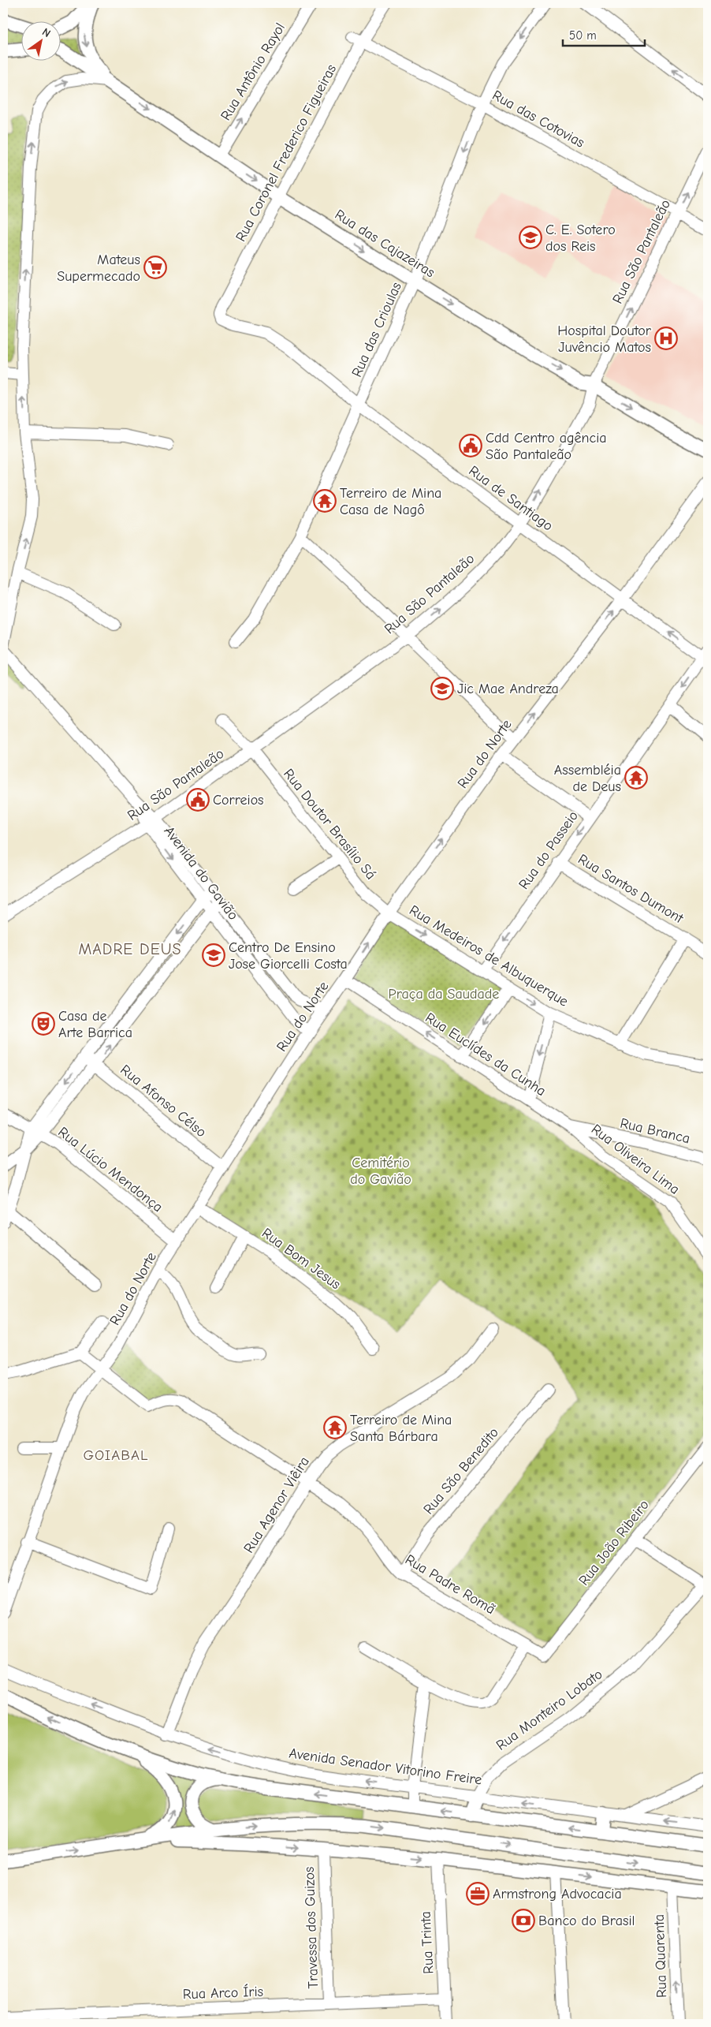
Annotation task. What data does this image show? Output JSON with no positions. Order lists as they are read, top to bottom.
{
  "streets": {
    "main road": ["Rua das Cajazeiras"],
    "street": [
      "Rua Antônio Rayol",
      "Rua das Cotovias",
      "Rua Coronel Frederico Figueiras",
      "Rua São Pantaleão",
      "Rua das Crioulas",
      "Rua de Santiago",
      "Rua do Norte",
      "Rua Doutor Brasílio Sá",
      "Rua do Passeio",
      "Avenida do Gavião",
      "Rua Santos Dumont",
      "Rua Medeiros de Albuquerque",
      "Rua Euclídes da Cunha",
      "Rua Afonso Célso",
      "Rua Branca",
      "Rua Oliveira Lima",
      "Rua Lúcio Mendonça",
      "Rua Bom Jesus",
      "Rua São Benedito",
      "Rua Agenor Viêira",
      "Rua João Ribeiro",
      "Rua Padre Romã",
      "Rua Monteiro Lobato",
      "Avenida Senador Vitorino Freire",
      "Travessa dos Guizos",
      "Rua Trinta",
      "Rua Quarenta",
      "Rua Arco Íris"
    ]
  },
  "crossings": [
    ["Rua Antônio Rayol", "Rua das Cajazeiras"],
    ["Rua das Cotovias", "Rua Coronel Frederico Figueiras"],
    ["Rua das Cotovias", "Rua São Pantaleão"],
    ["Rua das Cotovias", "Rua das Crioulas"],
    ["Rua Coronel Frederico Figueiras", "Rua das Cajazeiras"],
    ["Rua Coronel Frederico Figueiras", "Rua de Santiago"],
    ["Rua das Cajazeiras", "Rua São Pantaleão"],
    ["Rua das Cajazeiras", "Rua das Crioulas"],
    ["Rua São Pantaleão", "Rua de Santiago"],
    ["Rua São Pantaleão", "Rua Doutor Brasílio Sá"],
    ["Rua São Pantaleão", "Avenida do Gavião"],
    ["Rua das Crioulas", "Rua de Santiago"],
    ["Rua de Santiago", "Rua do Norte"],
    ["Rua de Santiago", "Rua do Passeio"],
    ["Rua do Norte", "Rua Doutor Brasílio Sá"],
    ["Rua do Norte", "Avenida do Gavião"],
    ["Rua do Norte", "Rua Medeiros de Albuquerque"],
    ["Rua do Norte", "Rua Euclídes da Cunha"],
    ["Rua do Norte", "Rua Afonso Célso"],
    ["Rua do Norte", "Rua Lúcio Mendonça"],
    ["Rua do Norte", "Rua Bom Jesus"],
    ["Rua do Norte", "Rua Padre Romã"],
    ["Rua Doutor Brasílio Sá", "Rua Medeiros de Albuquerque"],
    ["Rua do Passeio", "Rua Santos Dumont"],
    ["Rua do Passeio", "Rua Medeiros de Albuquerque"],
    ["Rua Euclídes da Cunha", "Rua Branca"],
    ["Rua Euclídes da Cunha", "Rua Oliveira Lima"],
    ["Rua Branca", "Rua Oliveira Lima"],
    ["Rua São Benedito", "Rua Padre Romã"],
    ["Rua Agenor Viêira", "Rua Padre Romã"],
    ["Rua Agenor Viêira", "Avenida Senador Vitorino Freire"],
    ["Rua João Ribeiro", "Rua Padre Romã"],
    ["Rua Monteiro Lobato", "Avenida Senador Vitorino Freire"],
    ["Travessa dos Guizos", "Rua Arco Íris"],
    ["Rua Trinta", "Rua Arco Íris"]
  ],
  "one_way": [
    "Rua Antônio Rayol",
    "Rua das Cajazeiras",
    "Rua São Pantaleão",
    "Rua das Crioulas",
    "Rua do Passeio",
    "Rua Medeiros de Albuquerque",
    "Rua Euclídes da Cunha",
    "Avenida Senador Vitorino Freire",
    "Rua Quarenta"
  ],
  "districts": ["MADRE DEUS", "GOIABAL"],
  "parks": ["Praça da Saudade", "Cemitério do Gavião"],
  "places": {
    "school or university": ["C. E. Sotero dos Reis", "Jic Mae Andreza", "Centro De Ensino Jose Giorcelli Costa"],
    "supermarket": ["Mateus Supermecado"],
    "hospital": ["Hospital Doutor Juvêncio Matos"],
    "public building": ["Cdd Centro agência São Pantaleão", "Correios"],
    "temple": ["Terreiro de Mina Casa de Nagô", "Assembléia de Deus", "Terreiro de Mina Santa Bárbara"],
    "theatre": ["Casa de Arte Barrica"],
    "office": ["Armstrong Advocacia"],
    "bank": ["Banco do Brasil"]
  },
  "scale_bar": "50 m",
  "north": "top right"
}
